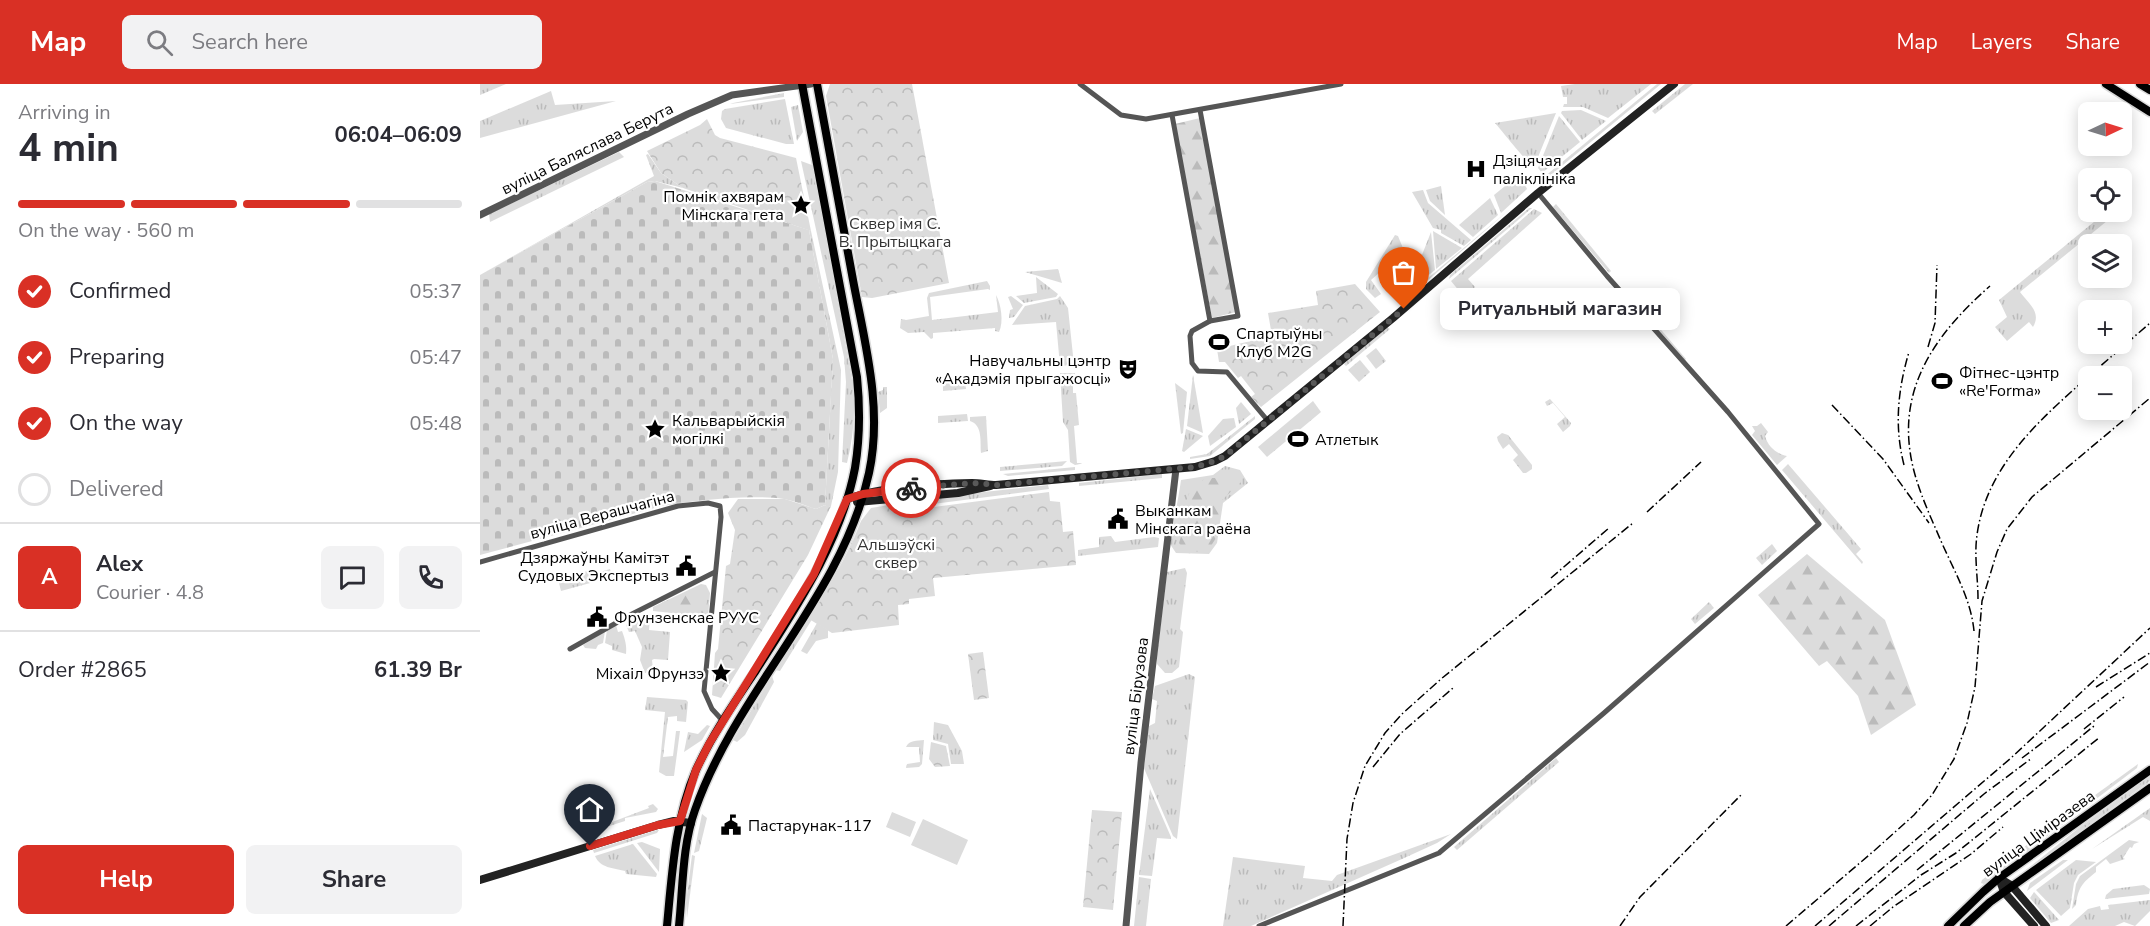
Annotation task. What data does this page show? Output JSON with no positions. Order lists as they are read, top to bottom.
{
  "streets": {
    "main road": ["вуліца Ціміразева"],
    "street": ["вуліца Баляслава Берута", "вуліца Верашчагіна", "вуліца Бірузова"]
  },
  "parks": ["Сквер імя С. В. Прытыцкага", "Альшэўскі сквер"],
  "places": {
    "hospital": ["Дзіцячая паліклініка"],
    "place": ["Помнік ахвярам Мінскага гета", "Кальварыйскія могілкі", "Міхаіл Фрунзэ"],
    "other": ["Ритуальный магазин"],
    "sports": ["Спартыўны Клуб M2G", "Фітнес-цэнтр «Re'Forma»", "Атлетык"],
    "theatre": ["Навучальны цэнтр «Акадэмія прыгажосці»"],
    "public building": [
      "Выканкам Мінскага раёна",
      "Дзяржаўны Камітэт Судовых Экспертыз",
      "Фрунзенскае РУУС",
      "Пастарунак-117"
    ]
  },
  "north": "right",
  "page": {
    "header": "Map",
    "search": "Search here",
    "nav": ["Map", "Layers", "Share"],
    "heading": ["4 min", "Arriving in", "06:04–06:09"],
    "panel": [
      "Alex",
      "Courier · 4.8",
      "Order #2865",
      "61.39 Br"
    ],
    "map_buttons": ["+", "−"],
    "bar": "On the way · 560 m",
    "list": [
      ["Confirmed", "05:37"],
      ["Preparing", "05:47"],
      ["On the way", "05:48"],
      "Delivered"
    ],
    "bubble": "Ритуальный магазин",
    "round": "A",
    "buttons": ["Help", "Share"]
  }
}
